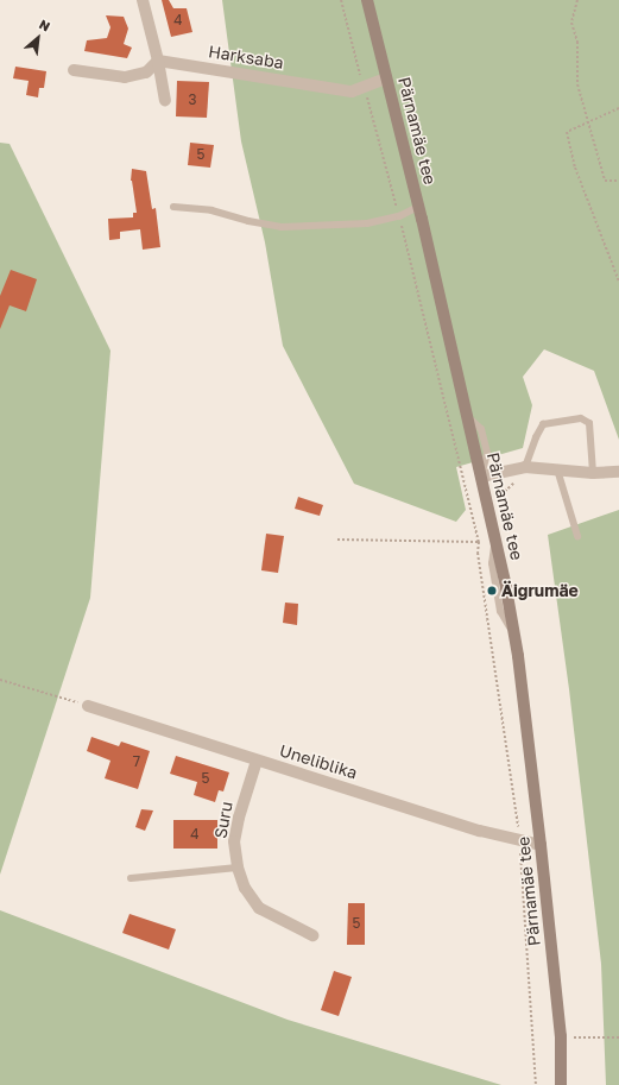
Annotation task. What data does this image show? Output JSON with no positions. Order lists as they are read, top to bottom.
{
  "streets": {
    "main road": ["Pärnamäe tee"],
    "street": ["Harksaba", "Uneliblika", "Suru"]
  },
  "crossings": [
    ["Harksaba", "Pärnamäe tee"],
    ["Pärnamäe tee", "Uneliblika"],
    ["Uneliblika", "Suru"]
  ],
  "places": ["Äigrumäe"],
  "house_numbers": [
    "4",
    "3",
    "5",
    "7",
    "5",
    "4",
    "5"
  ],
  "north": "top right"
}
